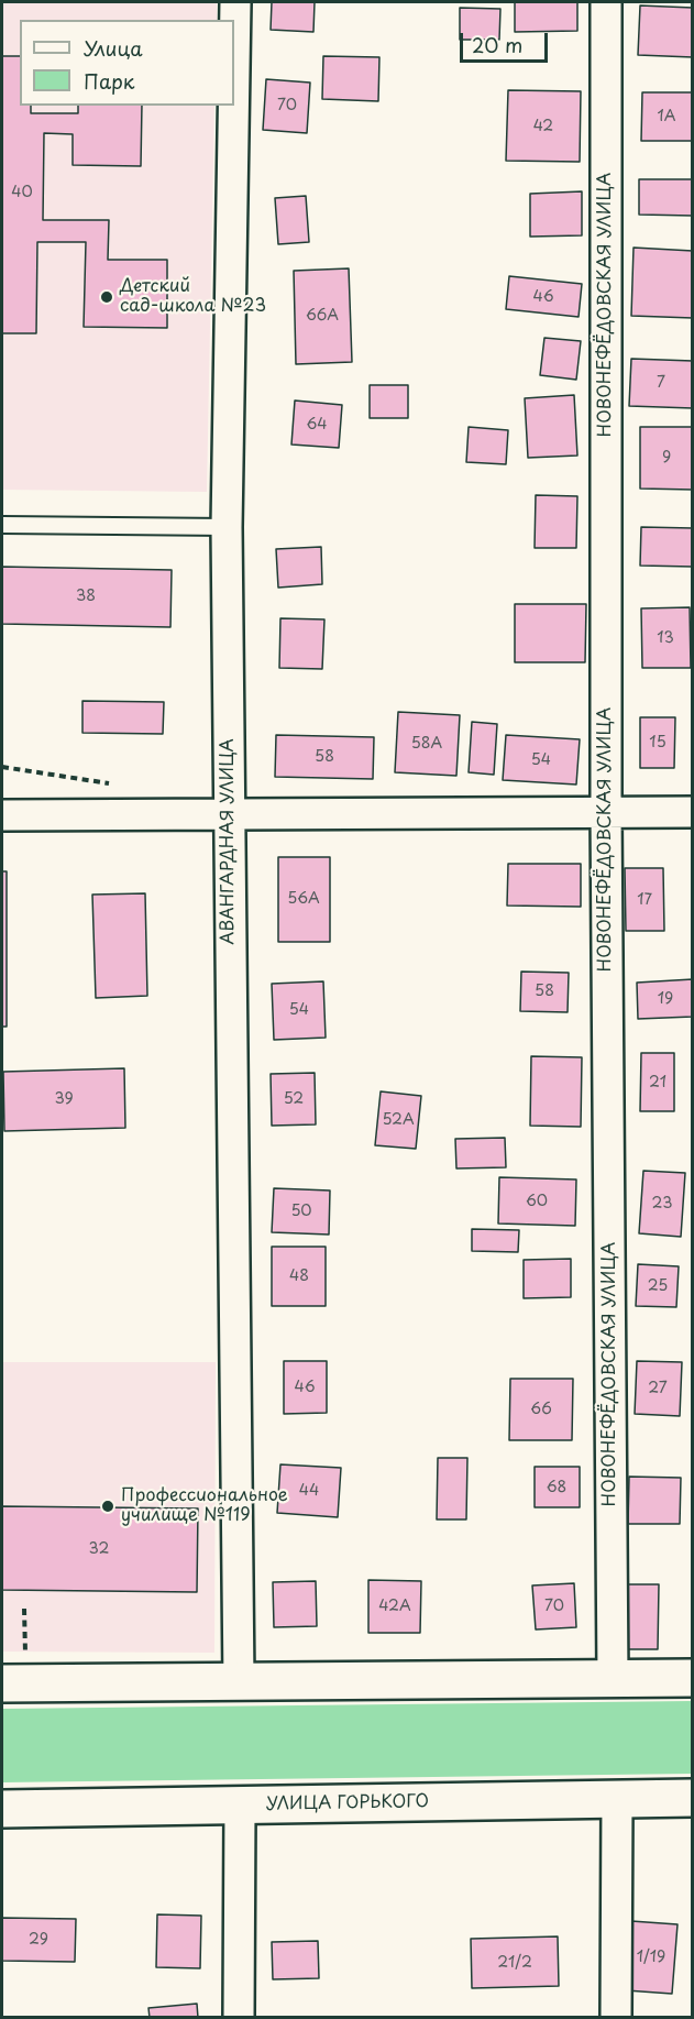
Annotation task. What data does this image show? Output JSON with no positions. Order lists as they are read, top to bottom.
{
  "streets": {
    "street": ["НОВОНЕФЁДОВСКАЯ УЛИЦА", "АВАНГАРДНАЯ УЛИЦА", "УЛИЦА ГОРЬКОГО"]
  },
  "places": ["Детский сад-школа №23", "Профессиональное училище №119"],
  "house_numbers": [
    "70",
    "1А",
    "42",
    "40",
    "46",
    "66А",
    "7",
    "64",
    "9",
    "38",
    "13",
    "15",
    "58А",
    "58",
    "54",
    "56А",
    "17",
    "58",
    "19",
    "54",
    "21",
    "39",
    "52",
    "52А",
    "60",
    "23",
    "50",
    "48",
    "25",
    "46",
    "27",
    "66",
    "68",
    "44",
    "32",
    "42А",
    "70",
    "29",
    "1/19",
    "21/2"
  ],
  "legend": ["Улица", "Парк"],
  "scale_bar": "20 m"
}
